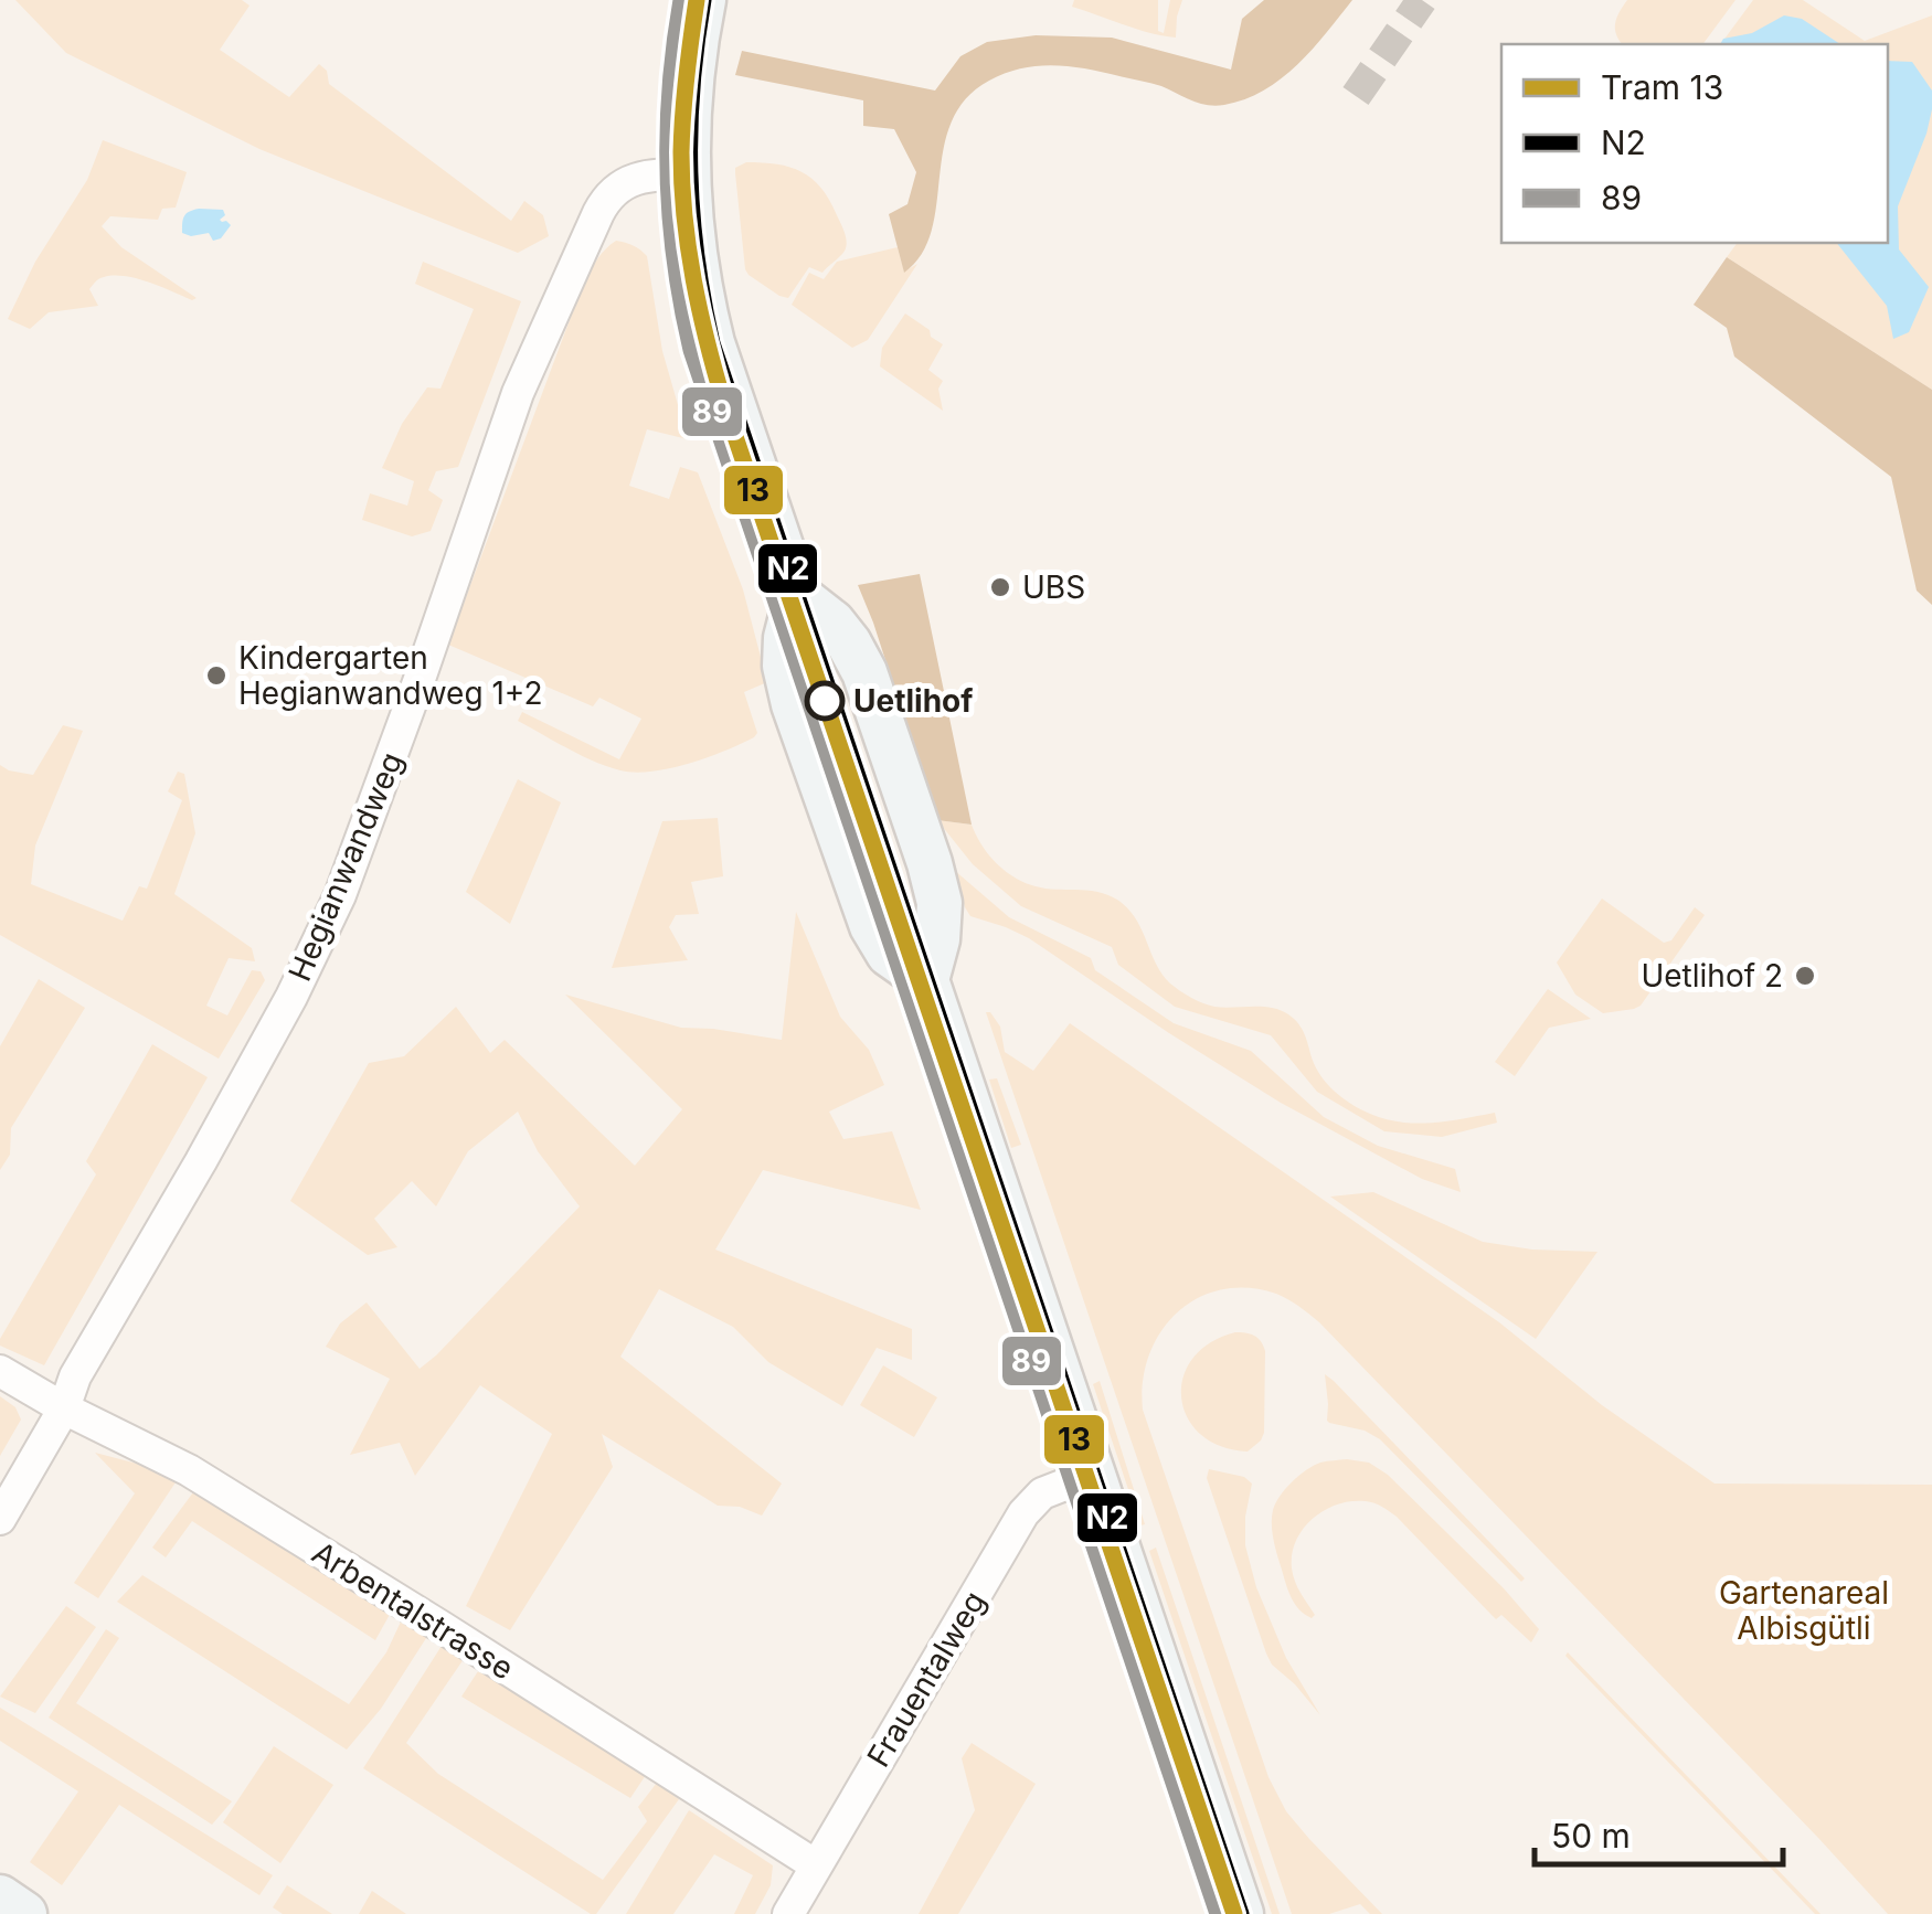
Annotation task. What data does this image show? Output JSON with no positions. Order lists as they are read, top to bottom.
{
  "streets": {
    "street": ["Hegianwandweg", "Arbentalstrasse", "Frauentalweg"]
  },
  "crossings": [
    ["Hegianwandweg", "Arbentalstrasse"],
    ["Arbentalstrasse", "Frauentalweg"]
  ],
  "parks": ["Gartenareal Albisgütli"],
  "places": [
    "UBS",
    "Kindergarten Hegianwandweg 1+2",
    "Uetlihof",
    "Uetlihof 2"
  ],
  "lines": ["tram line 13", "transit line N2", "transit line 89"],
  "legend": ["Tram 13", "N2", "89"],
  "scale_bar": "50 m"
}
